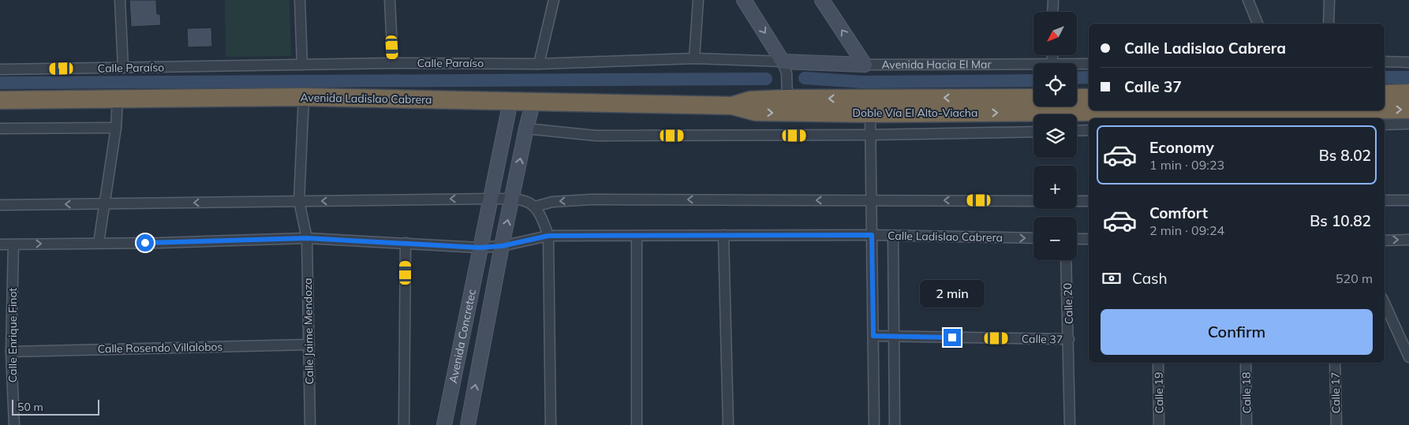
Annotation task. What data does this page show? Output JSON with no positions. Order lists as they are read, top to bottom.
{
  "streets": {
    "highway": ["Avenida Ladislao Cabrera", "Doble Vía El Alto-Viacha"],
    "street": [
      "Calle Paraíso",
      "Avenida Hacia El Mar",
      "Calle Ladislao Cabrera",
      "Calle 20",
      "Calle Jaime Mendoza",
      "Calle Enrique Finot",
      "Avenida Concretec",
      "Calle 37",
      "Calle Rosendo Villalobos",
      "Calle 19",
      "Calle 18",
      "Calle 17"
    ]
  },
  "crossings": [
    ["Calle Paraíso", "Avenida Hacia El Mar"],
    ["Avenida Ladislao Cabrera", "Doble Vía El Alto-Viacha"],
    ["Avenida Ladislao Cabrera", "Calle Jaime Mendoza"],
    ["Avenida Ladislao Cabrera", "Avenida Concretec"],
    ["Calle Ladislao Cabrera", "Calle Jaime Mendoza"],
    ["Calle Ladislao Cabrera", "Calle Enrique Finot"],
    ["Calle Ladislao Cabrera", "Avenida Concretec"],
    ["Calle 20", "Calle 37"],
    ["Calle Jaime Mendoza", "Calle Rosendo Villalobos"],
    ["Calle Enrique Finot", "Calle Rosendo Villalobos"]
  ],
  "scale_bar": "50 m",
  "north": "bottom left",
  "page": {
    "map_buttons": ["+", "−"],
    "banner": ["Calle Ladislao Cabrera", "Calle 37"],
    "list": [
      {
        "name": "Economy",
        "note": "1 min · 09:23",
        "value": "Bs 8.02"
      },
      {
        "name": "Comfort",
        "note": "2 min · 09:24",
        "value": "Bs 10.82"
      }
    ],
    "pay": ["Cash", "520 m"],
    "bubble": "2 min",
    "buttons": "Confirm",
    "scale": "50 m"
  }
}
